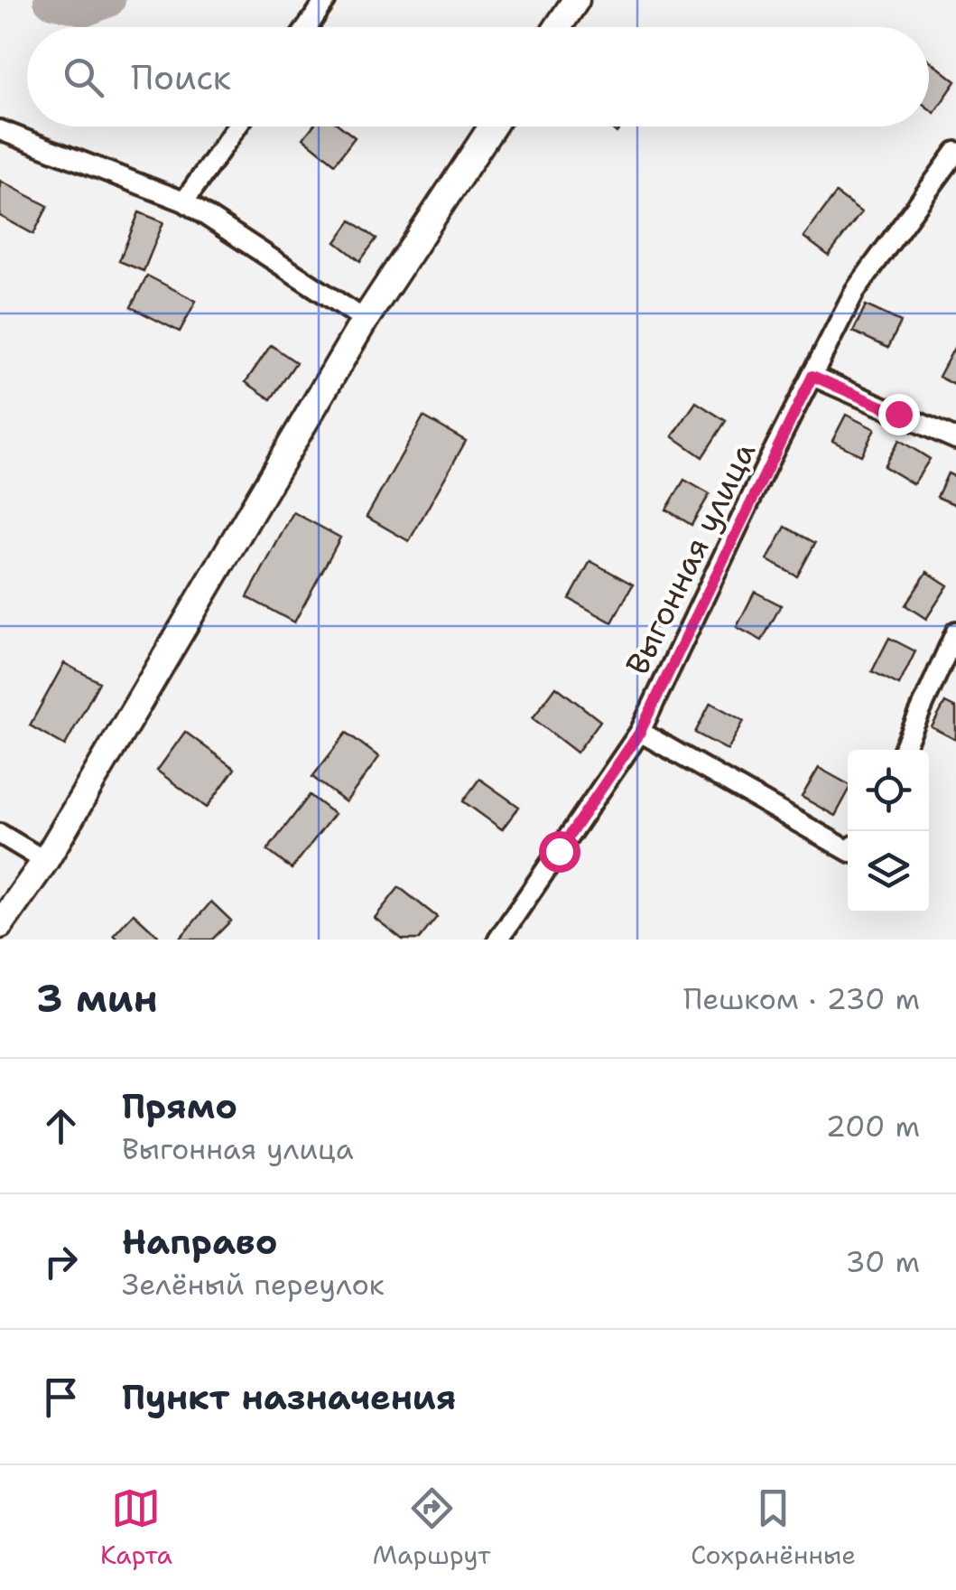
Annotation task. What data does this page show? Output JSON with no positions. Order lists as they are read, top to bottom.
{
  "streets": {
    "street": ["Выгонная улица"]
  },
  "page": {
    "search": "Поиск",
    "heading": ["3 мин", "Пешком · 230 m"],
    "list": [
      ["Прямо", "Выгонная улица", "200 m"],
      ["Направо", "Зелёный переулок", "30 m"],
      "Пункт назначения"
    ],
    "nav": ["Карта", "Маршрут", "Сохранённые"]
  }
}
